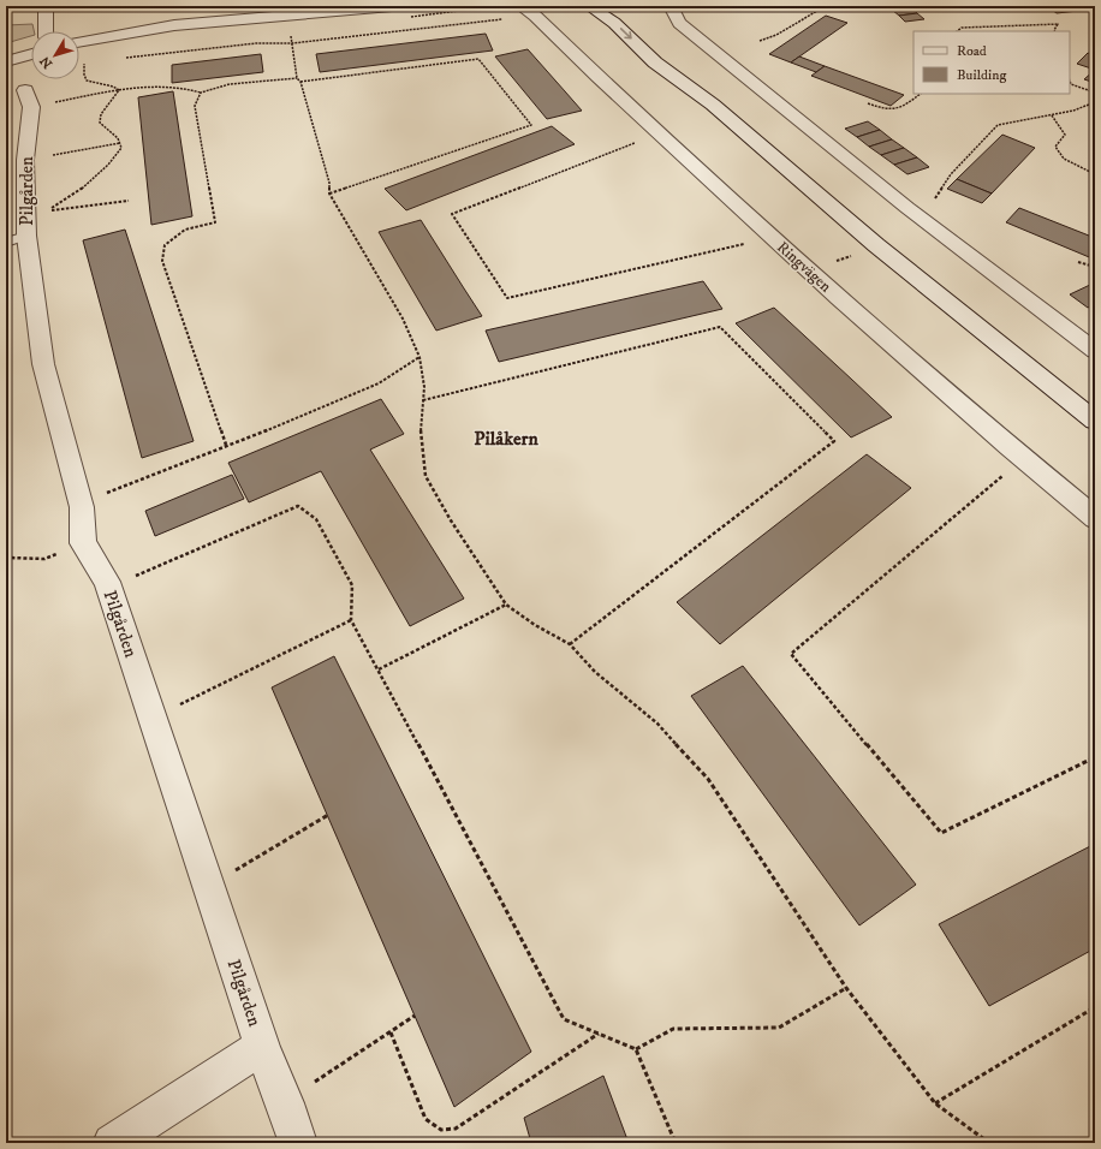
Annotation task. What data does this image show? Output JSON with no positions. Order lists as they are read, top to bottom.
{
  "streets": {
    "street": ["Pilgården", "Ringvägen"]
  },
  "districts": ["Pilåkern"],
  "legend": ["Road", "Building"],
  "north": "bottom left"
}
